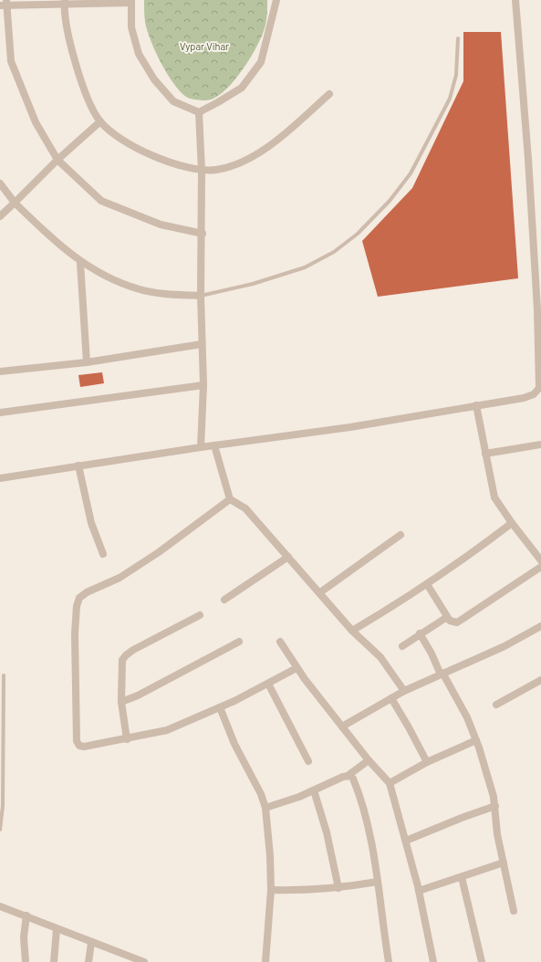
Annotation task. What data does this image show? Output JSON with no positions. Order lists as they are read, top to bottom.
{
  "parks": ["Vypar Vihar"]
}
